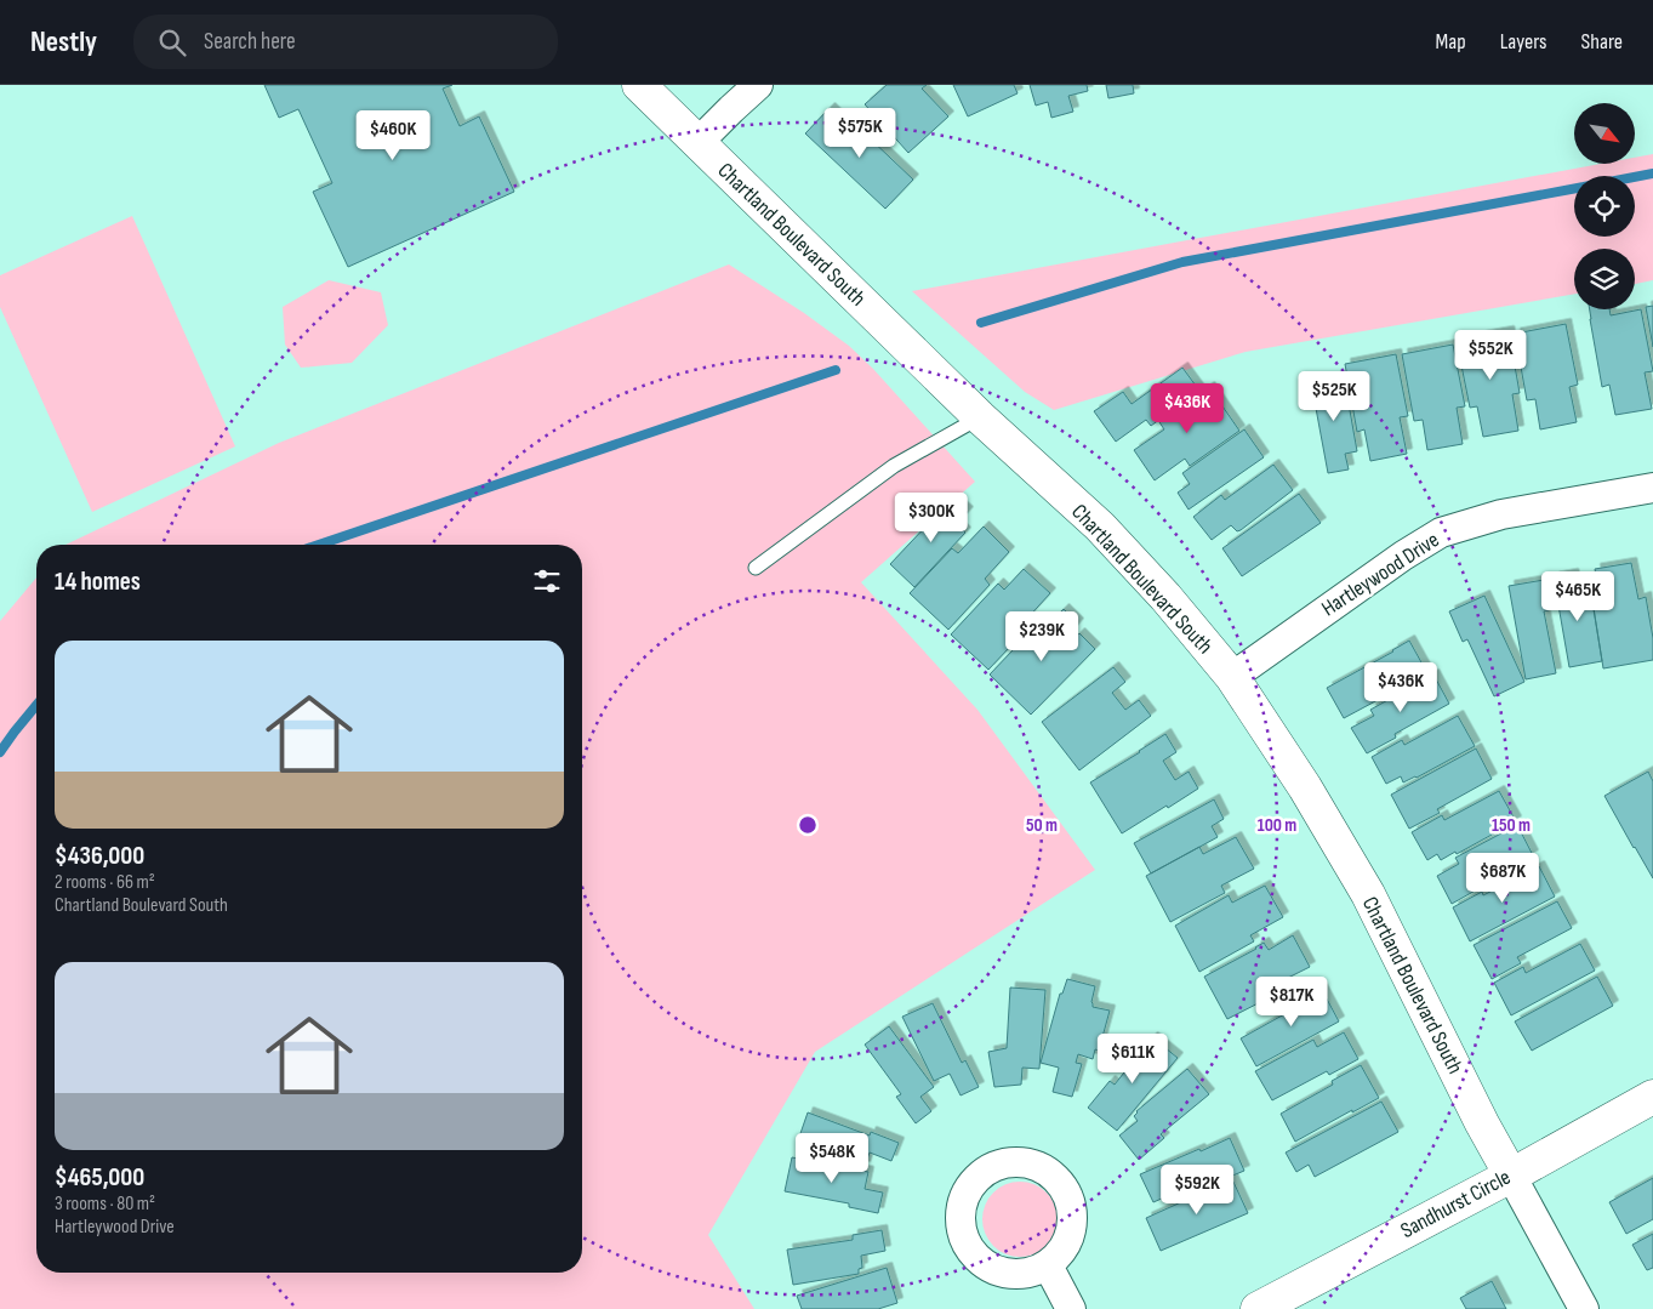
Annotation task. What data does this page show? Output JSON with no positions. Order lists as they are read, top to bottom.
{
  "streets": {
    "street": ["Chartland Boulevard South", "Hartleywood Drive", "Sandhurst Circle"]
  },
  "crossings": [
    ["Chartland Boulevard South", "Hartleywood Drive"],
    ["Chartland Boulevard South", "Sandhurst Circle"]
  ],
  "north": "bottom right",
  "page": {
    "header": "Nestly",
    "search": "Search here",
    "nav": ["Map", "Layers", "Share"],
    "price": [
      "$575K",
      "$460K",
      "$552K",
      "$525K",
      "$436K",
      "$300K",
      "$465K",
      "$239K",
      "$436K",
      "$687K",
      "$817K",
      "$611K",
      "$548K",
      "$592K"
    ],
    "heading": "14 homes",
    "list": [
      {
        "name": "$436,000",
        "note": "2 rooms · 66 m² · Chartland Boulevard South"
      },
      {
        "name": "$465,000",
        "note": "3 rooms · 80 m² · Hartleywood Drive"
      }
    ]
  },
  "rings": ["50 m", "100 m", "150 m"]
}
